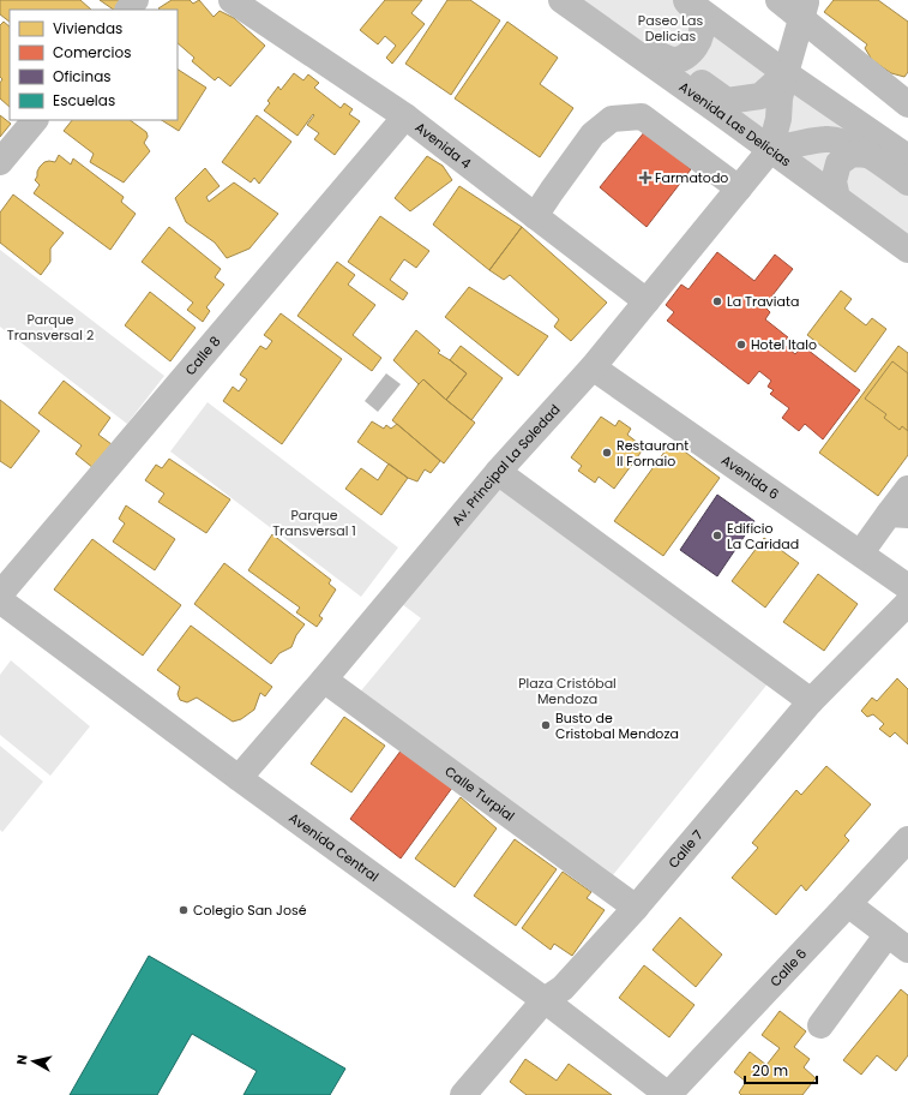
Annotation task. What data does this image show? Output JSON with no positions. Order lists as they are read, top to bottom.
{
  "streets": {
    "street": [
      "Avenida Las Delicias",
      "Avenida 4",
      "Calle 8",
      "Av. Principal La Soledad",
      "Avenida 6",
      "Calle Turpial",
      "Avenida Central",
      "Calle 7",
      "Calle 6"
    ]
  },
  "crossings": [
    ["Avenida Las Delicias", "Av. Principal La Soledad"],
    ["Avenida 4", "Calle 8"],
    ["Avenida 4", "Av. Principal La Soledad"],
    ["Av. Principal La Soledad", "Avenida 6"],
    ["Av. Principal La Soledad", "Calle Turpial"],
    ["Av. Principal La Soledad", "Avenida Central"],
    ["Calle Turpial", "Calle 7"],
    ["Avenida Central", "Calle 7"],
    ["Avenida Central", "Calle 6"]
  ],
  "parks": [
    "Paseo Las Delicias",
    "Parque Transversal 2",
    "Parque Transversal 1",
    "Plaza Cristóbal Mendoza"
  ],
  "places": {
    "health": ["Farmatodo"],
    "other": [
      "La Traviata",
      "Hotel Italo",
      "Restaurant Il Fornaio",
      "Edificio La Caridad",
      "Busto de Cristobal Mendoza",
      "Colegio San José"
    ]
  },
  "legend": [
    "Viviendas",
    "Comercios",
    "Oficinas",
    "Escuelas"
  ],
  "scale_bar": "20 m",
  "north": "left"
}
